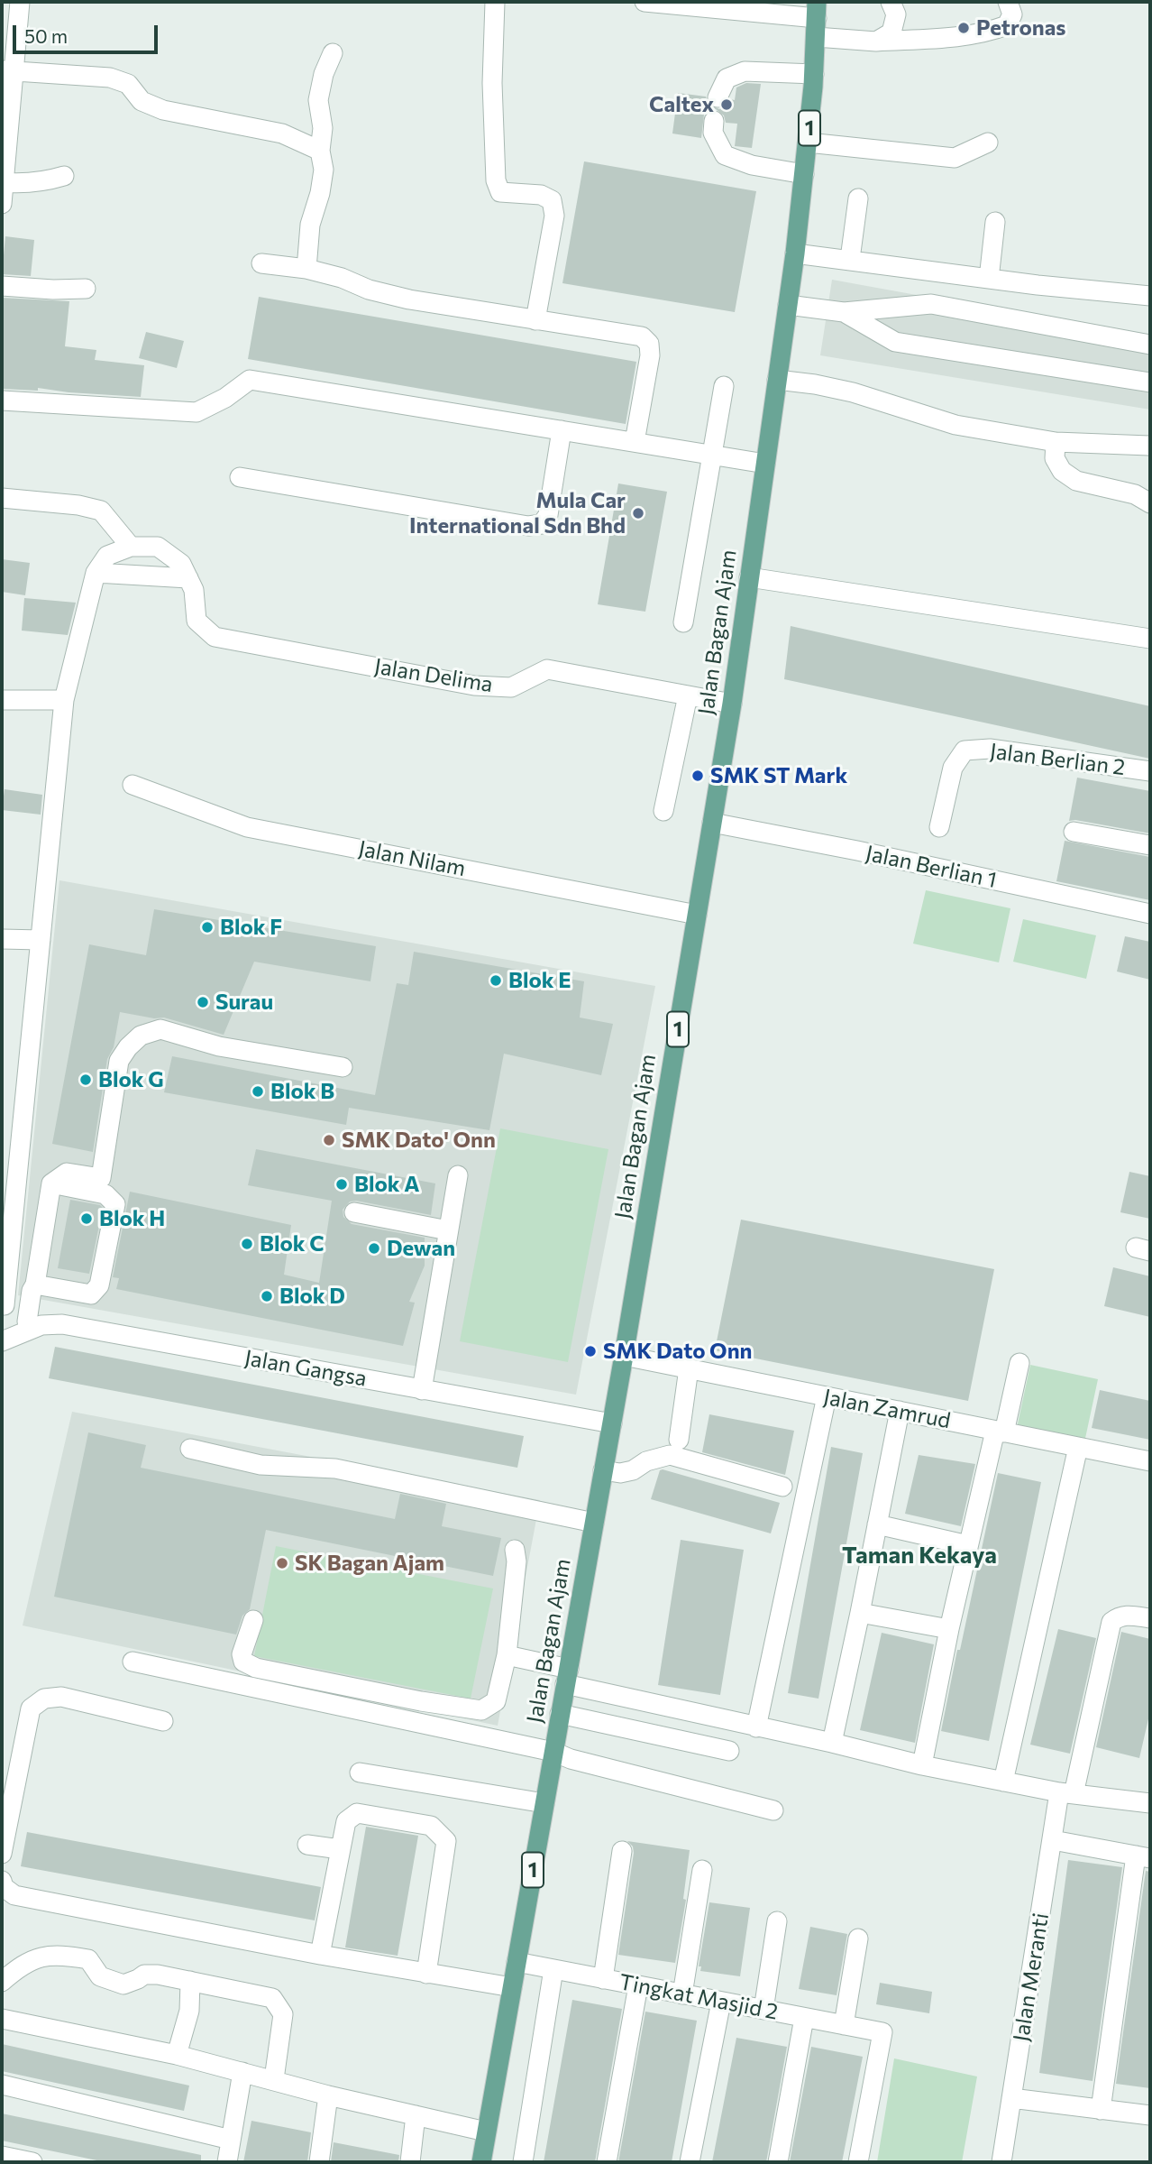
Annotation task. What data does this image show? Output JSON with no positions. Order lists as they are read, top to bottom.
{
  "streets": {
    "main road": ["1", "Jalan Bagan Ajam"],
    "street": [
      "Jalan Delima",
      "Jalan Berlian 2",
      "Jalan Nilam",
      "Jalan Berlian 1",
      "Jalan Gangsa",
      "Jalan Zamrud",
      "Jalan Meranti",
      "Tingkat Masjid 2"
    ]
  },
  "crossings": [
    ["Jalan Bagan Ajam", "Jalan Delima"],
    ["Jalan Bagan Ajam", "Jalan Nilam"],
    ["Jalan Bagan Ajam", "Jalan Berlian 1"],
    ["Jalan Bagan Ajam", "Jalan Gangsa"],
    ["Jalan Bagan Ajam", "Jalan Zamrud"],
    ["Jalan Bagan Ajam", "Tingkat Masjid 2"]
  ],
  "districts": ["Taman Kekaya"],
  "places": [
    "Petronas",
    "Caltex",
    "Mula Car International Sdn Bhd",
    "SMK ST Mark",
    "Blok F",
    "Blok E",
    "Surau",
    "Blok G",
    "Blok B",
    "SMK Dato' Onn",
    "Blok A",
    "Blok H",
    "Blok C",
    "Dewan",
    "Blok D",
    "SMK Dato Onn",
    "SK Bagan Ajam"
  ],
  "scale_bar": "50 m"
}
